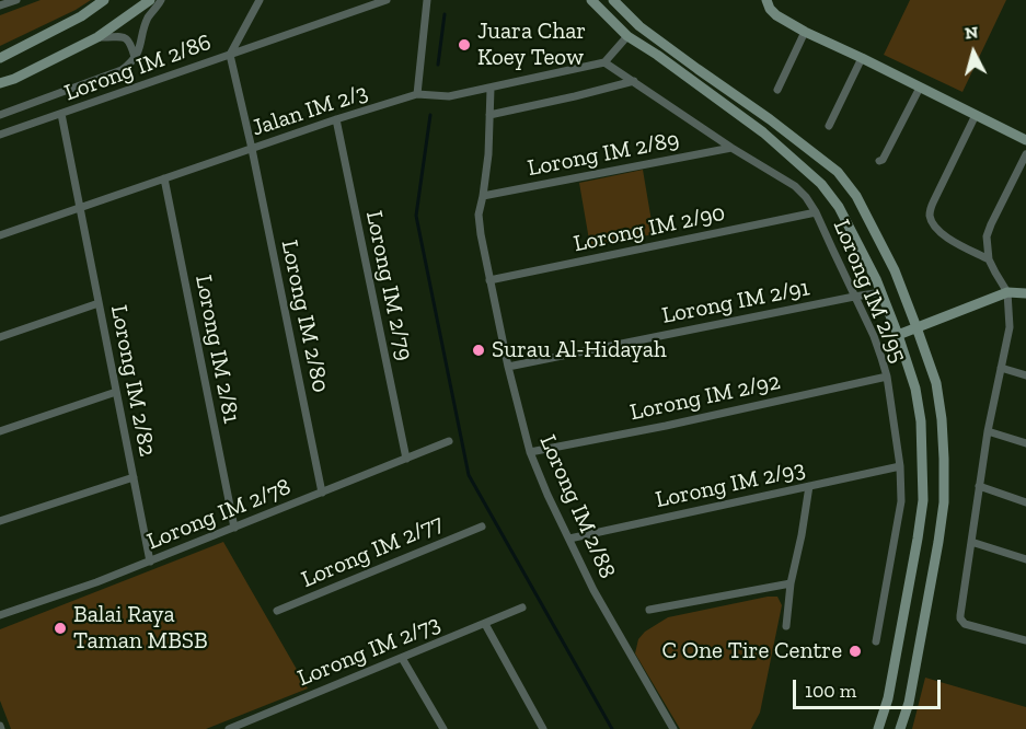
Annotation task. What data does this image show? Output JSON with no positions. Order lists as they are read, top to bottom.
{
  "streets": {
    "street": [
      "Lorong IM 2/86",
      "Jalan IM 2/3",
      "Lorong IM 2/89",
      "Lorong IM 2/90",
      "Lorong IM 2/79",
      "Lorong IM 2/95",
      "Lorong IM 2/91",
      "Lorong IM 2/80",
      "Lorong IM 2/81",
      "Lorong IM 2/82",
      "Lorong IM 2/92",
      "Lorong IM 2/93",
      "Lorong IM 2/88",
      "Lorong IM 2/78",
      "Lorong IM 2/77",
      "Lorong IM 2/73"
    ]
  },
  "crossings": [
    ["Lorong IM 2/86", "Lorong IM 2/80"],
    ["Lorong IM 2/86", "Lorong IM 2/82"],
    ["Jalan IM 2/3", "Lorong IM 2/79"],
    ["Jalan IM 2/3", "Lorong IM 2/95"],
    ["Jalan IM 2/3", "Lorong IM 2/80"],
    ["Jalan IM 2/3", "Lorong IM 2/81"],
    ["Jalan IM 2/3", "Lorong IM 2/82"],
    ["Jalan IM 2/3", "Lorong IM 2/88"],
    ["Lorong IM 2/89", "Lorong IM 2/95"],
    ["Lorong IM 2/89", "Lorong IM 2/88"],
    ["Lorong IM 2/90", "Lorong IM 2/95"],
    ["Lorong IM 2/90", "Lorong IM 2/88"],
    ["Lorong IM 2/79", "Lorong IM 2/78"],
    ["Lorong IM 2/95", "Lorong IM 2/91"],
    ["Lorong IM 2/95", "Lorong IM 2/92"],
    ["Lorong IM 2/95", "Lorong IM 2/93"],
    ["Lorong IM 2/91", "Lorong IM 2/88"],
    ["Lorong IM 2/80", "Lorong IM 2/78"],
    ["Lorong IM 2/81", "Lorong IM 2/78"],
    ["Lorong IM 2/82", "Lorong IM 2/78"],
    ["Lorong IM 2/92", "Lorong IM 2/88"],
    ["Lorong IM 2/93", "Lorong IM 2/88"]
  ],
  "places": [
    "Juara Char Koey Teow",
    "Surau Al-Hidayah",
    "Balai Raya Taman MBSB",
    "C One Tire Centre"
  ],
  "scale_bar": "100 m",
  "north": "top"
}
